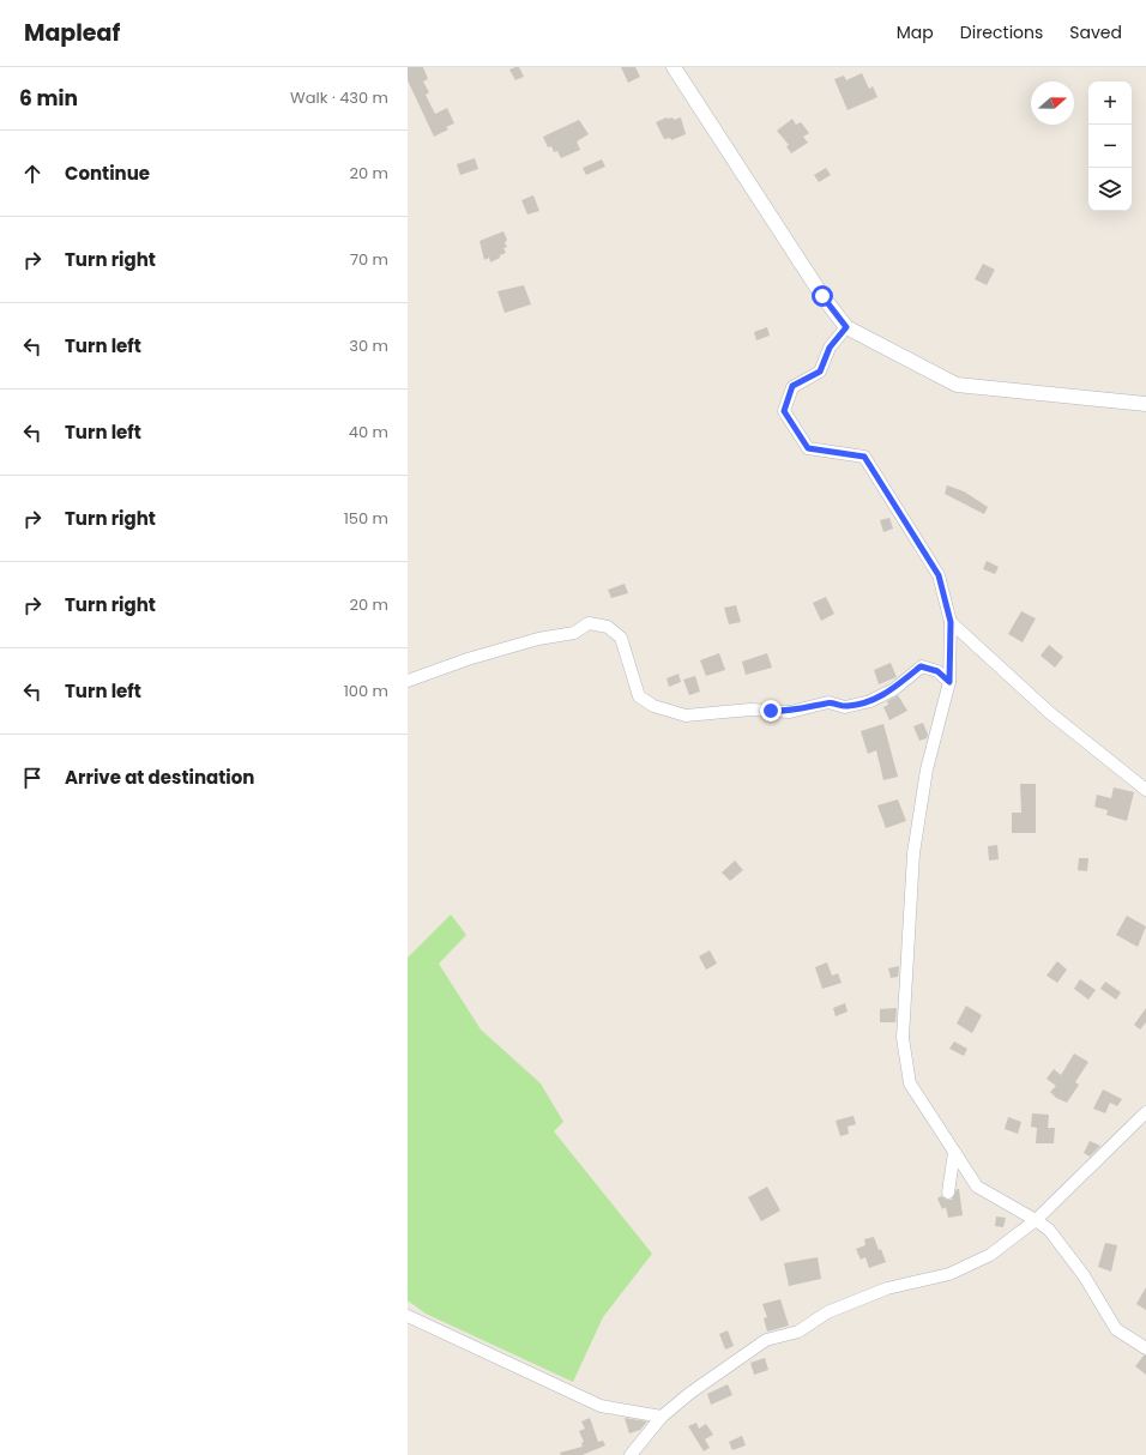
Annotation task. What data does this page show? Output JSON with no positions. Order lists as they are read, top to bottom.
{
  "north": "right",
  "page": {
    "header": "Mapleaf",
    "nav": ["Map", "Directions", "Saved"],
    "heading": ["6 min", "Walk · 430 m"],
    "map_buttons": ["+", "−"],
    "list": [
      ["Continue", "20 m"],
      ["Turn right", "70 m"],
      ["Turn left", "30 m"],
      ["Turn left", "40 m"],
      ["Turn right", "150 m"],
      ["Turn right", "20 m"],
      ["Turn left", "100 m"],
      "Arrive at destination"
    ]
  }
}
